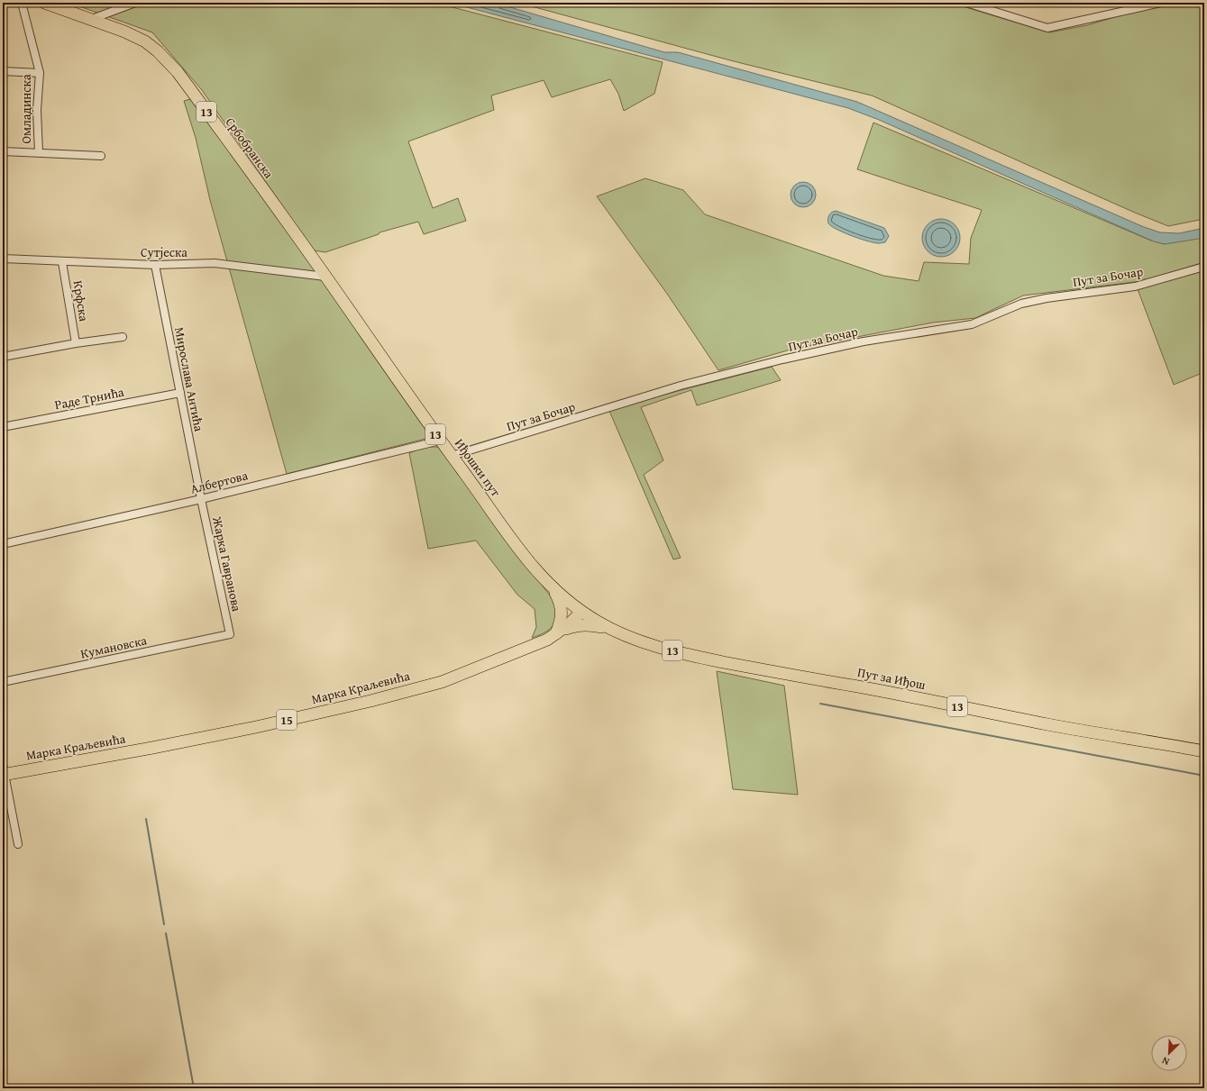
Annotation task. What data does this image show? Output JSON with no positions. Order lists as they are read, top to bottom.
{
  "streets": {
    "main road": [
      "13",
      "Србобранска",
      "Иђошки пут",
      "Пут за Иђош",
      "Марка Краљевића",
      "15"
    ],
    "street": [
      "Омладинска",
      "Сутјеска",
      "Пут за Бочар",
      "Крфска",
      "Мирослава Антића",
      "Раде Трнића",
      "Албертова",
      "Жарка Гавранова",
      "Кумановска"
    ]
  },
  "crossings": [
    ["Србобранска", "Сутјеска"],
    ["Србобранска", "Иђошки пут"],
    ["Сутјеска", "Крфска"],
    ["Сутјеска", "Мирослава Антића"],
    ["Сутјеска", "Иђошки пут"],
    ["Пут за Бочар", "Иђошки пут"],
    ["Мирослава Антића", "Раде Трнића"],
    ["Мирослава Антића", "Албертова"],
    ["Мирослава Антића", "Жарка Гавранова"],
    ["Иђошки пут", "Албертова"],
    ["Иђошки пут", "Пут за Иђош"],
    ["Иђошки пут", "Марка Краљевића"],
    ["Албертова", "Жарка Гавранова"],
    ["Жарка Гавранова", "Кумановска"],
    ["Пут за Иђош", "Марка Краљевића"]
  ],
  "north": "bottom left"
}
